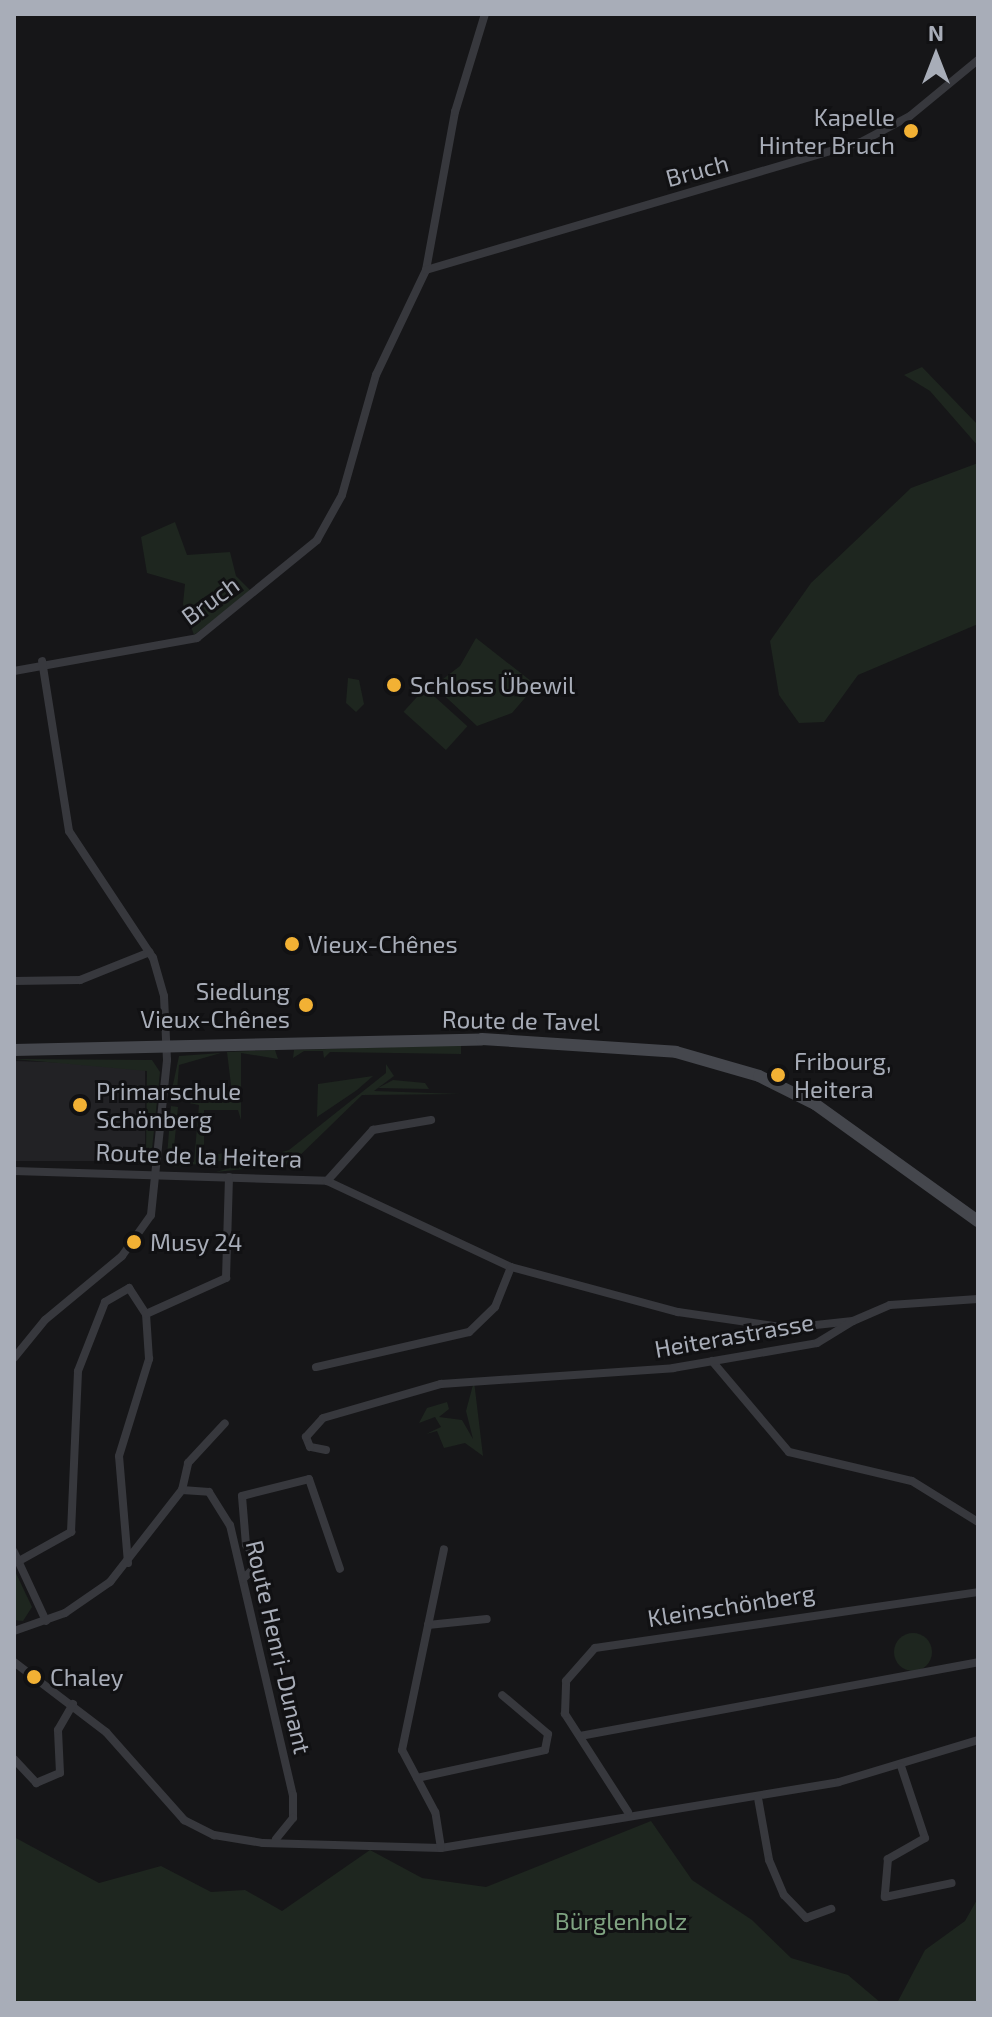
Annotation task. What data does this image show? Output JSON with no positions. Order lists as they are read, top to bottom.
{
  "streets": {
    "main road": ["Route de Tavel"],
    "street": [
      "Bruch",
      "Route de la Heitera",
      "Heiterastrasse",
      "Kleinschönberg",
      "Route Henri-Dunant"
    ]
  },
  "crossings": [
    ["Route de la Heitera", "Heiterastrasse"]
  ],
  "parks": ["Bürglenholz"],
  "places": [
    "Kapelle Hinter Bruch",
    "Schloss Übewil",
    "Vieux-Chênes",
    "Siedlung Vieux-Chênes",
    "Fribourg, Heitera",
    "Primarschule Schönberg",
    "Musy 24",
    "Chaley"
  ],
  "north": "top"
}
